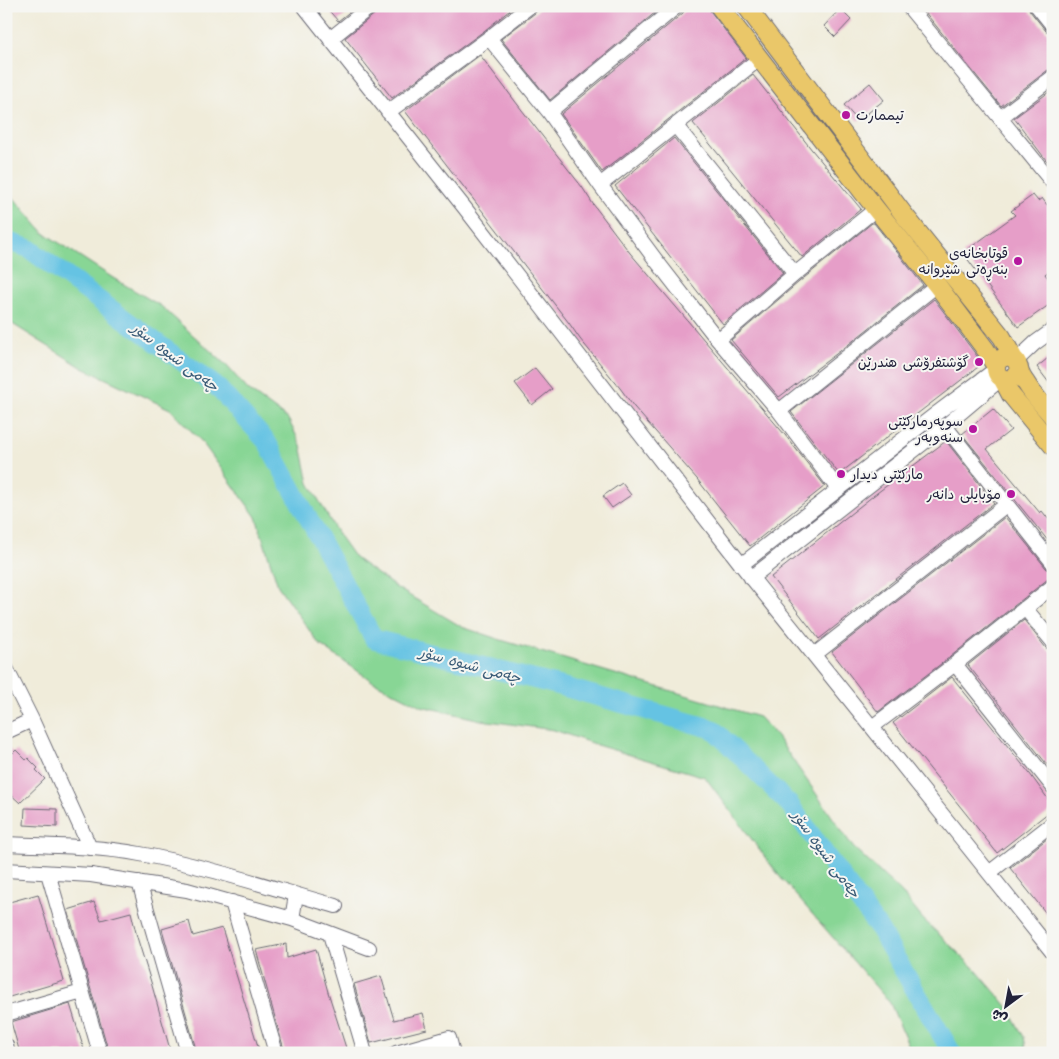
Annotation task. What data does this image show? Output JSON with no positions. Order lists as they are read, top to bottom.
{
  "water": ["چەمی شیوە سۆر"],
  "places": [
    "تیممارت",
    "قوتابخانەی بنەڕەتی شێروانە",
    "گۆشتفرۆشی هندرێن",
    "سوپەرمارکێتی سنەوبەر",
    "مارکێتی دیدار",
    "مۆبایلی دانەر"
  ],
  "north": "bottom left"
}
